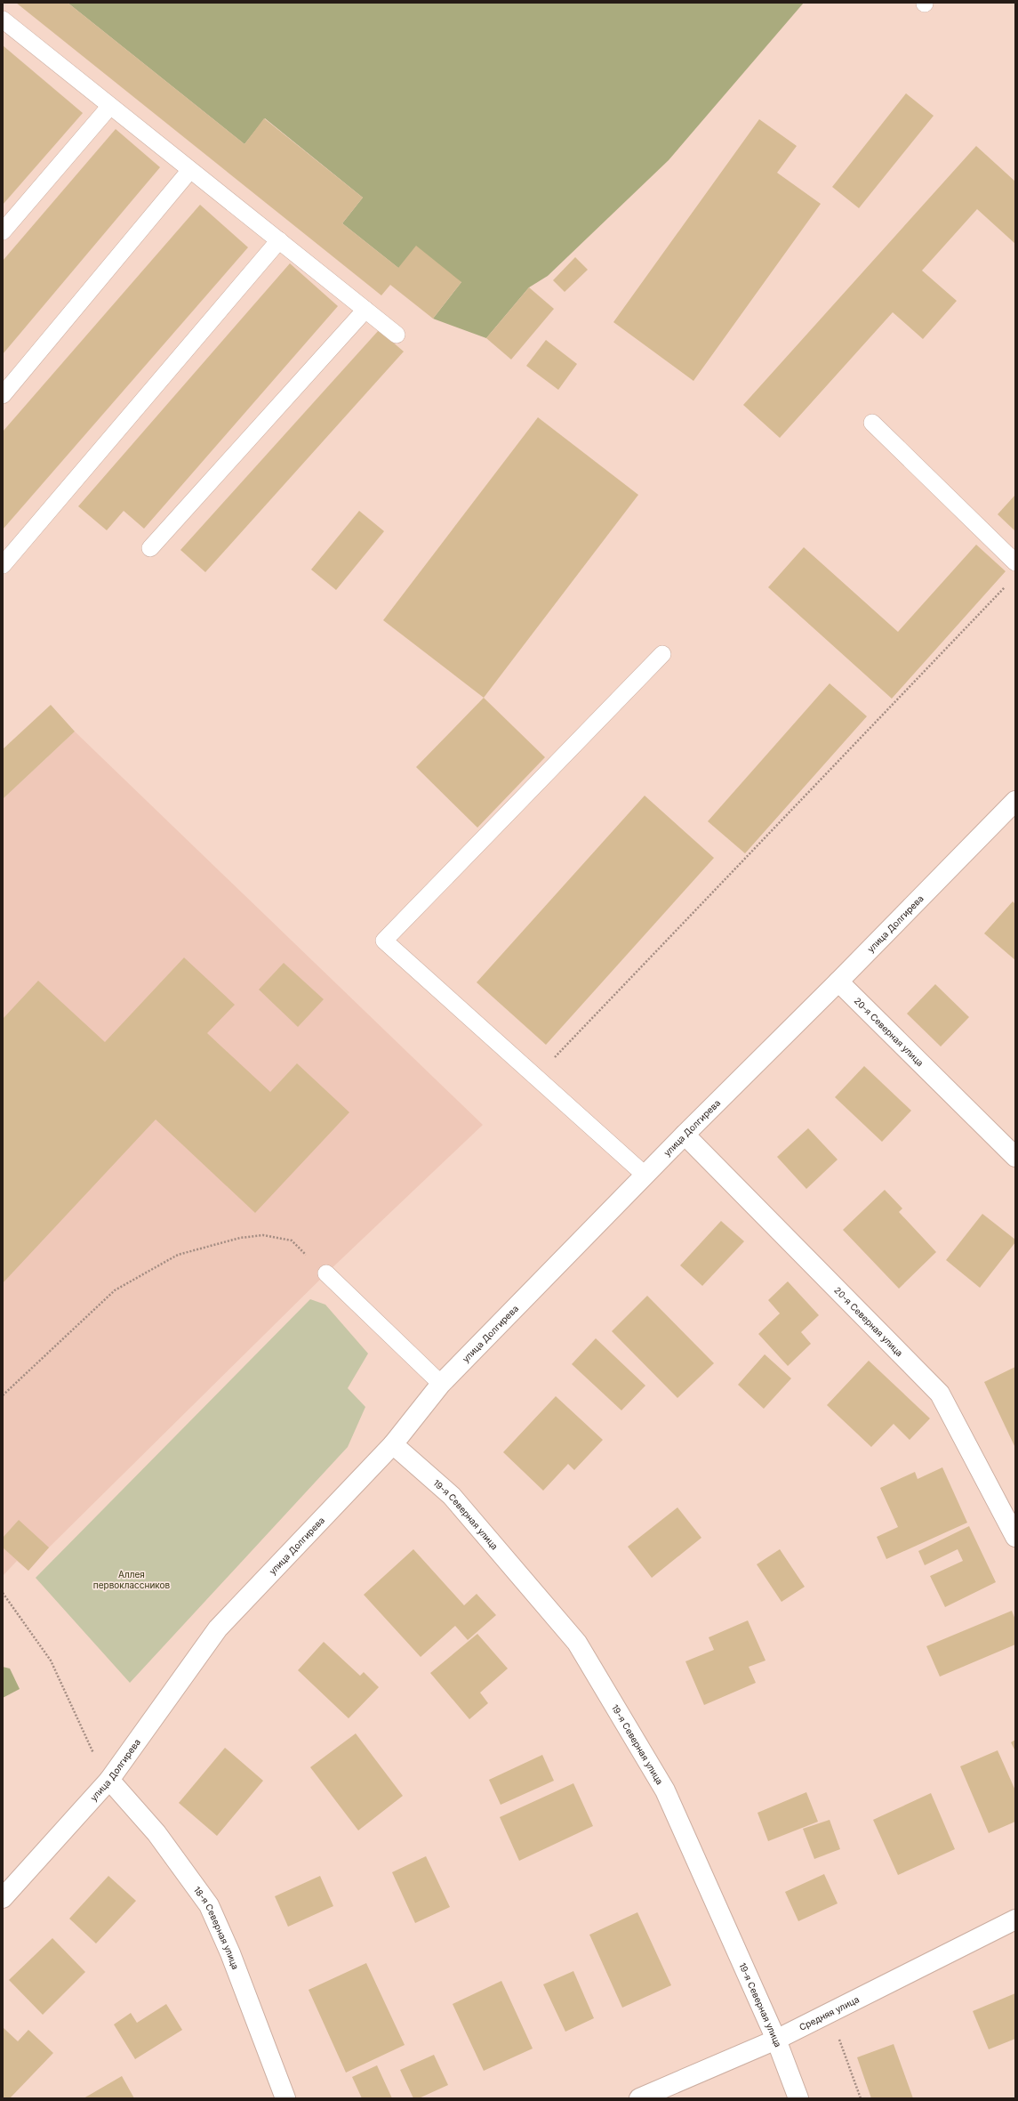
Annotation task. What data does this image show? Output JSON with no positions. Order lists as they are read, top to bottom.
{
  "streets": {
    "street": [
      "улица Долгирева",
      "20-я Северная улица",
      "19-я Северная улица",
      "18-я Северная улица",
      "Средняя улица"
    ]
  },
  "crossings": [
    ["улица Долгирева", "20-я Северная улица"],
    ["улица Долгирева", "19-я Северная улица"],
    ["улица Долгирева", "18-я Северная улица"],
    ["19-я Северная улица", "Средняя улица"]
  ],
  "parks": ["Аллея первоклассников"]
}
